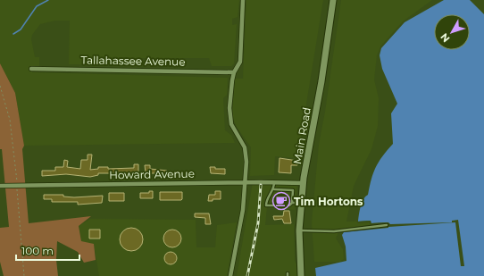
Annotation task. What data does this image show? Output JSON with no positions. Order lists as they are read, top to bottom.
{
  "streets": {
    "main road": ["Main Road"],
    "street": ["Tallahassee Avenue", "Howard Avenue"]
  },
  "crossings": [
    ["Main Road", "Howard Avenue"]
  ],
  "places": {
    "cafe": ["Tim Hortons"]
  },
  "scale_bar": "100 m",
  "north": "bottom left"
}
